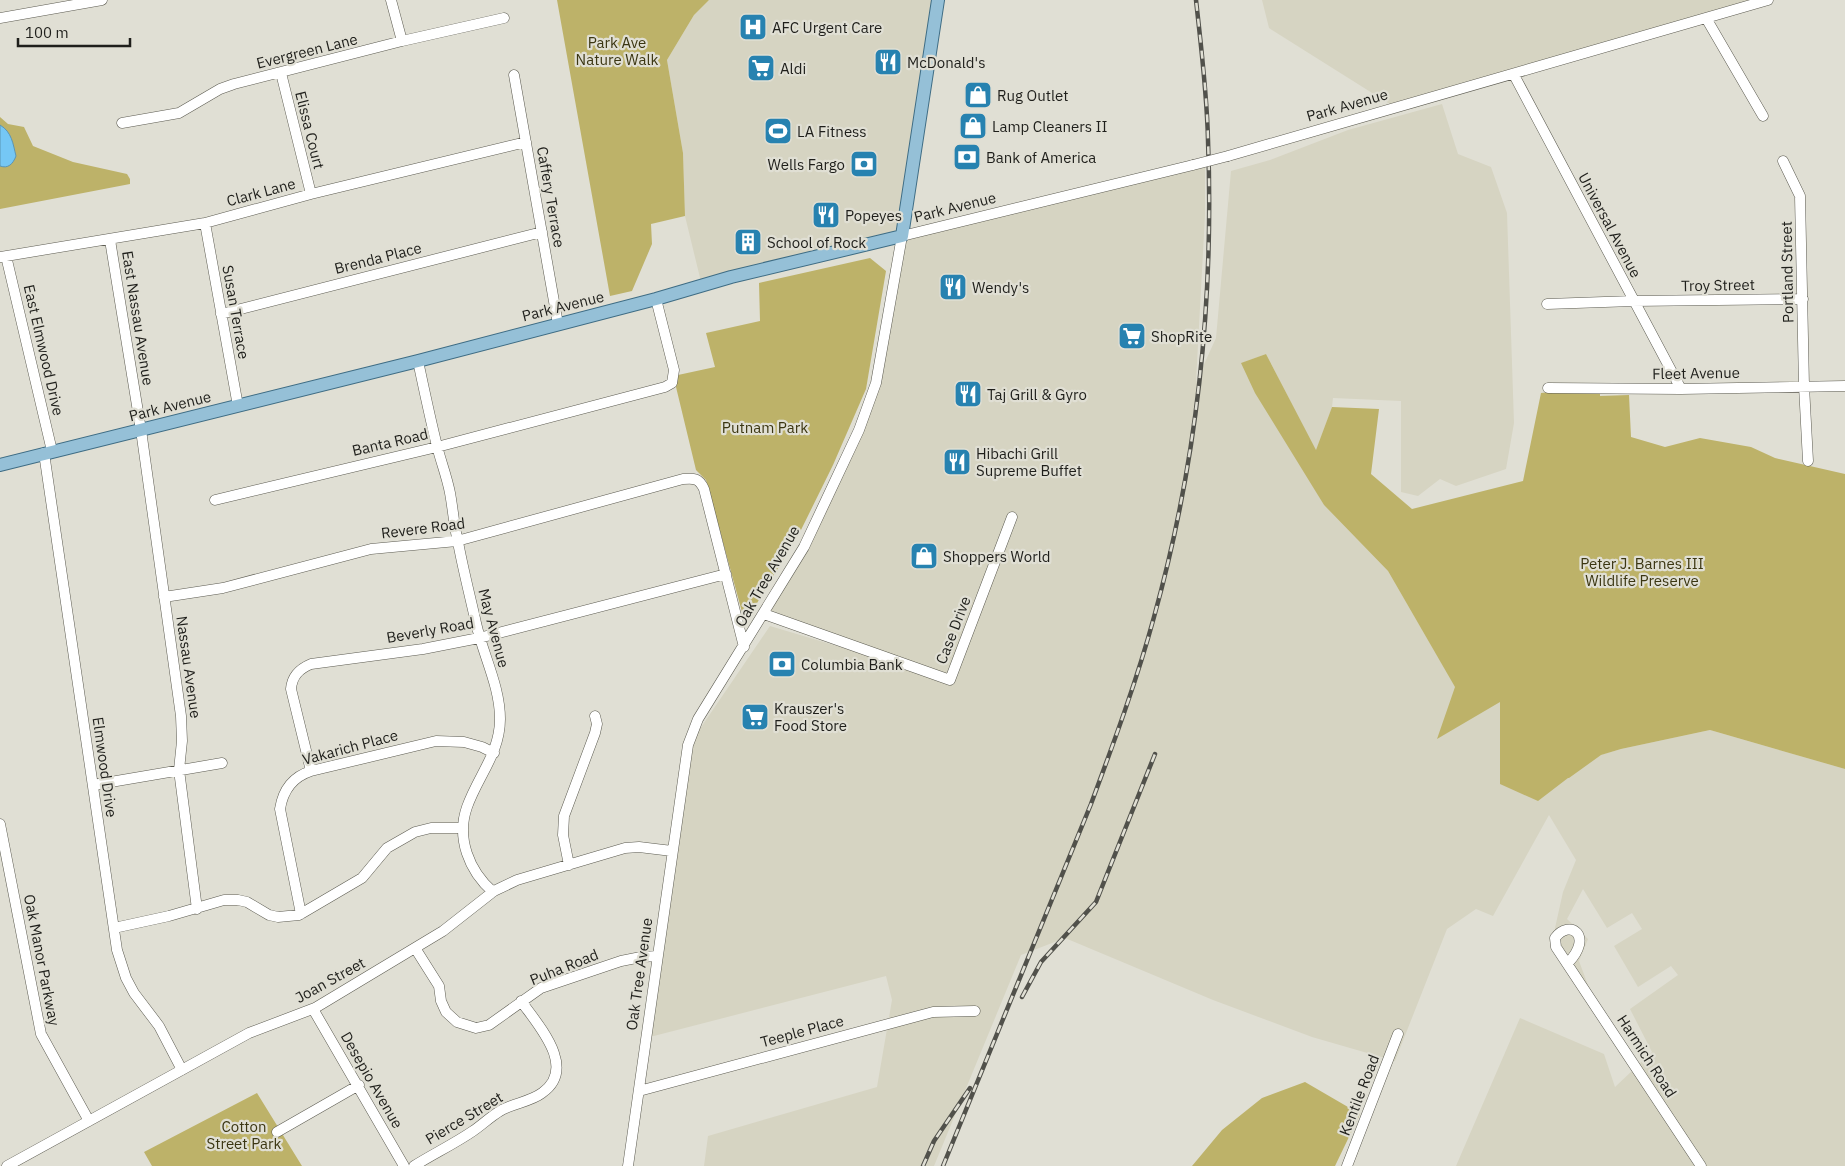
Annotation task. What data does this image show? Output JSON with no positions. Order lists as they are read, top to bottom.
{
  "streets": {
    "main road": ["Park Avenue", "Oak Tree Avenue"],
    "street": [
      "Evergreen Lane",
      "Elissa Court",
      "Clark Lane",
      "Caffery Terrace",
      "Universal Avenue",
      "Brenda Place",
      "Portland Street",
      "Troy Street",
      "Susan Terrace",
      "East Nassau Avenue",
      "East Elmwood Drive",
      "Fleet Avenue",
      "Banta Road",
      "Revere Road",
      "May Avenue",
      "Beverly Road",
      "Case Drive",
      "Nassau Avenue",
      "Vakarich Place",
      "Elmwood Drive",
      "Oak Manor Parkway",
      "Puha Road",
      "Joan Street",
      "Teeple Place",
      "Harmich Road",
      "Desepio Avenue",
      "Kentile Road",
      "Pierce Street"
    ]
  },
  "crossings": [
    ["Evergreen Lane", "Elissa Court"],
    ["Park Avenue", "Caffery Terrace"],
    ["Park Avenue", "Universal Avenue"],
    ["Park Avenue", "Susan Terrace"],
    ["Park Avenue", "East Nassau Avenue"],
    ["Park Avenue", "East Elmwood Drive"],
    ["Park Avenue", "Banta Road"],
    ["Park Avenue", "Oak Tree Avenue"],
    ["Park Avenue", "May Avenue"],
    ["Park Avenue", "Nassau Avenue"],
    ["Park Avenue", "Elmwood Drive"],
    ["Elissa Court", "Clark Lane"],
    ["Clark Lane", "Caffery Terrace"],
    ["Clark Lane", "Susan Terrace"],
    ["Clark Lane", "East Nassau Avenue"],
    ["Clark Lane", "East Elmwood Drive"],
    ["Caffery Terrace", "Brenda Place"],
    ["Universal Avenue", "Troy Street"],
    ["Universal Avenue", "Fleet Avenue"],
    ["Brenda Place", "Susan Terrace"],
    ["Portland Street", "Troy Street"],
    ["Portland Street", "Fleet Avenue"],
    ["East Nassau Avenue", "Nassau Avenue"],
    ["East Elmwood Drive", "Elmwood Drive"],
    ["Banta Road", "May Avenue"],
    ["Revere Road", "May Avenue"],
    ["Revere Road", "Beverly Road"],
    ["Revere Road", "Nassau Avenue"],
    ["Oak Tree Avenue", "Case Drive"],
    ["Oak Tree Avenue", "Puha Road"],
    ["Oak Tree Avenue", "Joan Street"],
    ["Oak Tree Avenue", "Teeple Place"],
    ["May Avenue", "Beverly Road"],
    ["May Avenue", "Vakarich Place"],
    ["May Avenue", "Joan Street"],
    ["Beverly Road", "Vakarich Place"],
    ["Elmwood Drive", "Joan Street"],
    ["Oak Manor Parkway", "Joan Street"],
    ["Puha Road", "Joan Street"],
    ["Puha Road", "Pierce Street"],
    ["Joan Street", "Desepio Avenue"]
  ],
  "parks": [
    "Park Ave Nature Walk",
    "Putnam Park",
    "Peter J. Barnes III Wildlife Preserve",
    "Cotton Street Park"
  ],
  "places": {
    "hospital": ["AFC Urgent Care"],
    "restaurant": [
      "McDonald's",
      "Popeyes",
      "Wendy's",
      "Taj Grill & Gyro",
      "Hibachi Grill Supreme Buffet"
    ],
    "supermarket": ["Aldi", "ShopRite", "Krauszer's Food Store"],
    "shop": ["Rug Outlet", "Lamp Cleaners II", "Shoppers World"],
    "sports": ["LA Fitness"],
    "bank": ["Bank of America", "Wells Fargo", "Columbia Bank"],
    "building": ["School of Rock"]
  },
  "scale_bar": "100 m"
}
